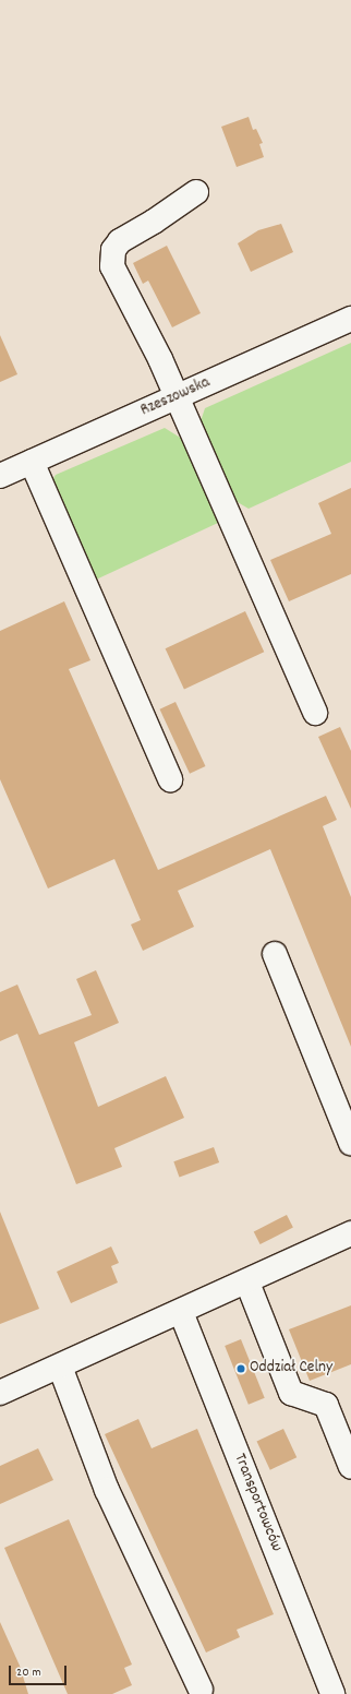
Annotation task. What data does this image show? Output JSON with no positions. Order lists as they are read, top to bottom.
{
  "streets": {
    "street": ["Rzeszowska", "Transportowców"]
  },
  "places": ["Oddział Celny"],
  "scale_bar": "20 m"
}
